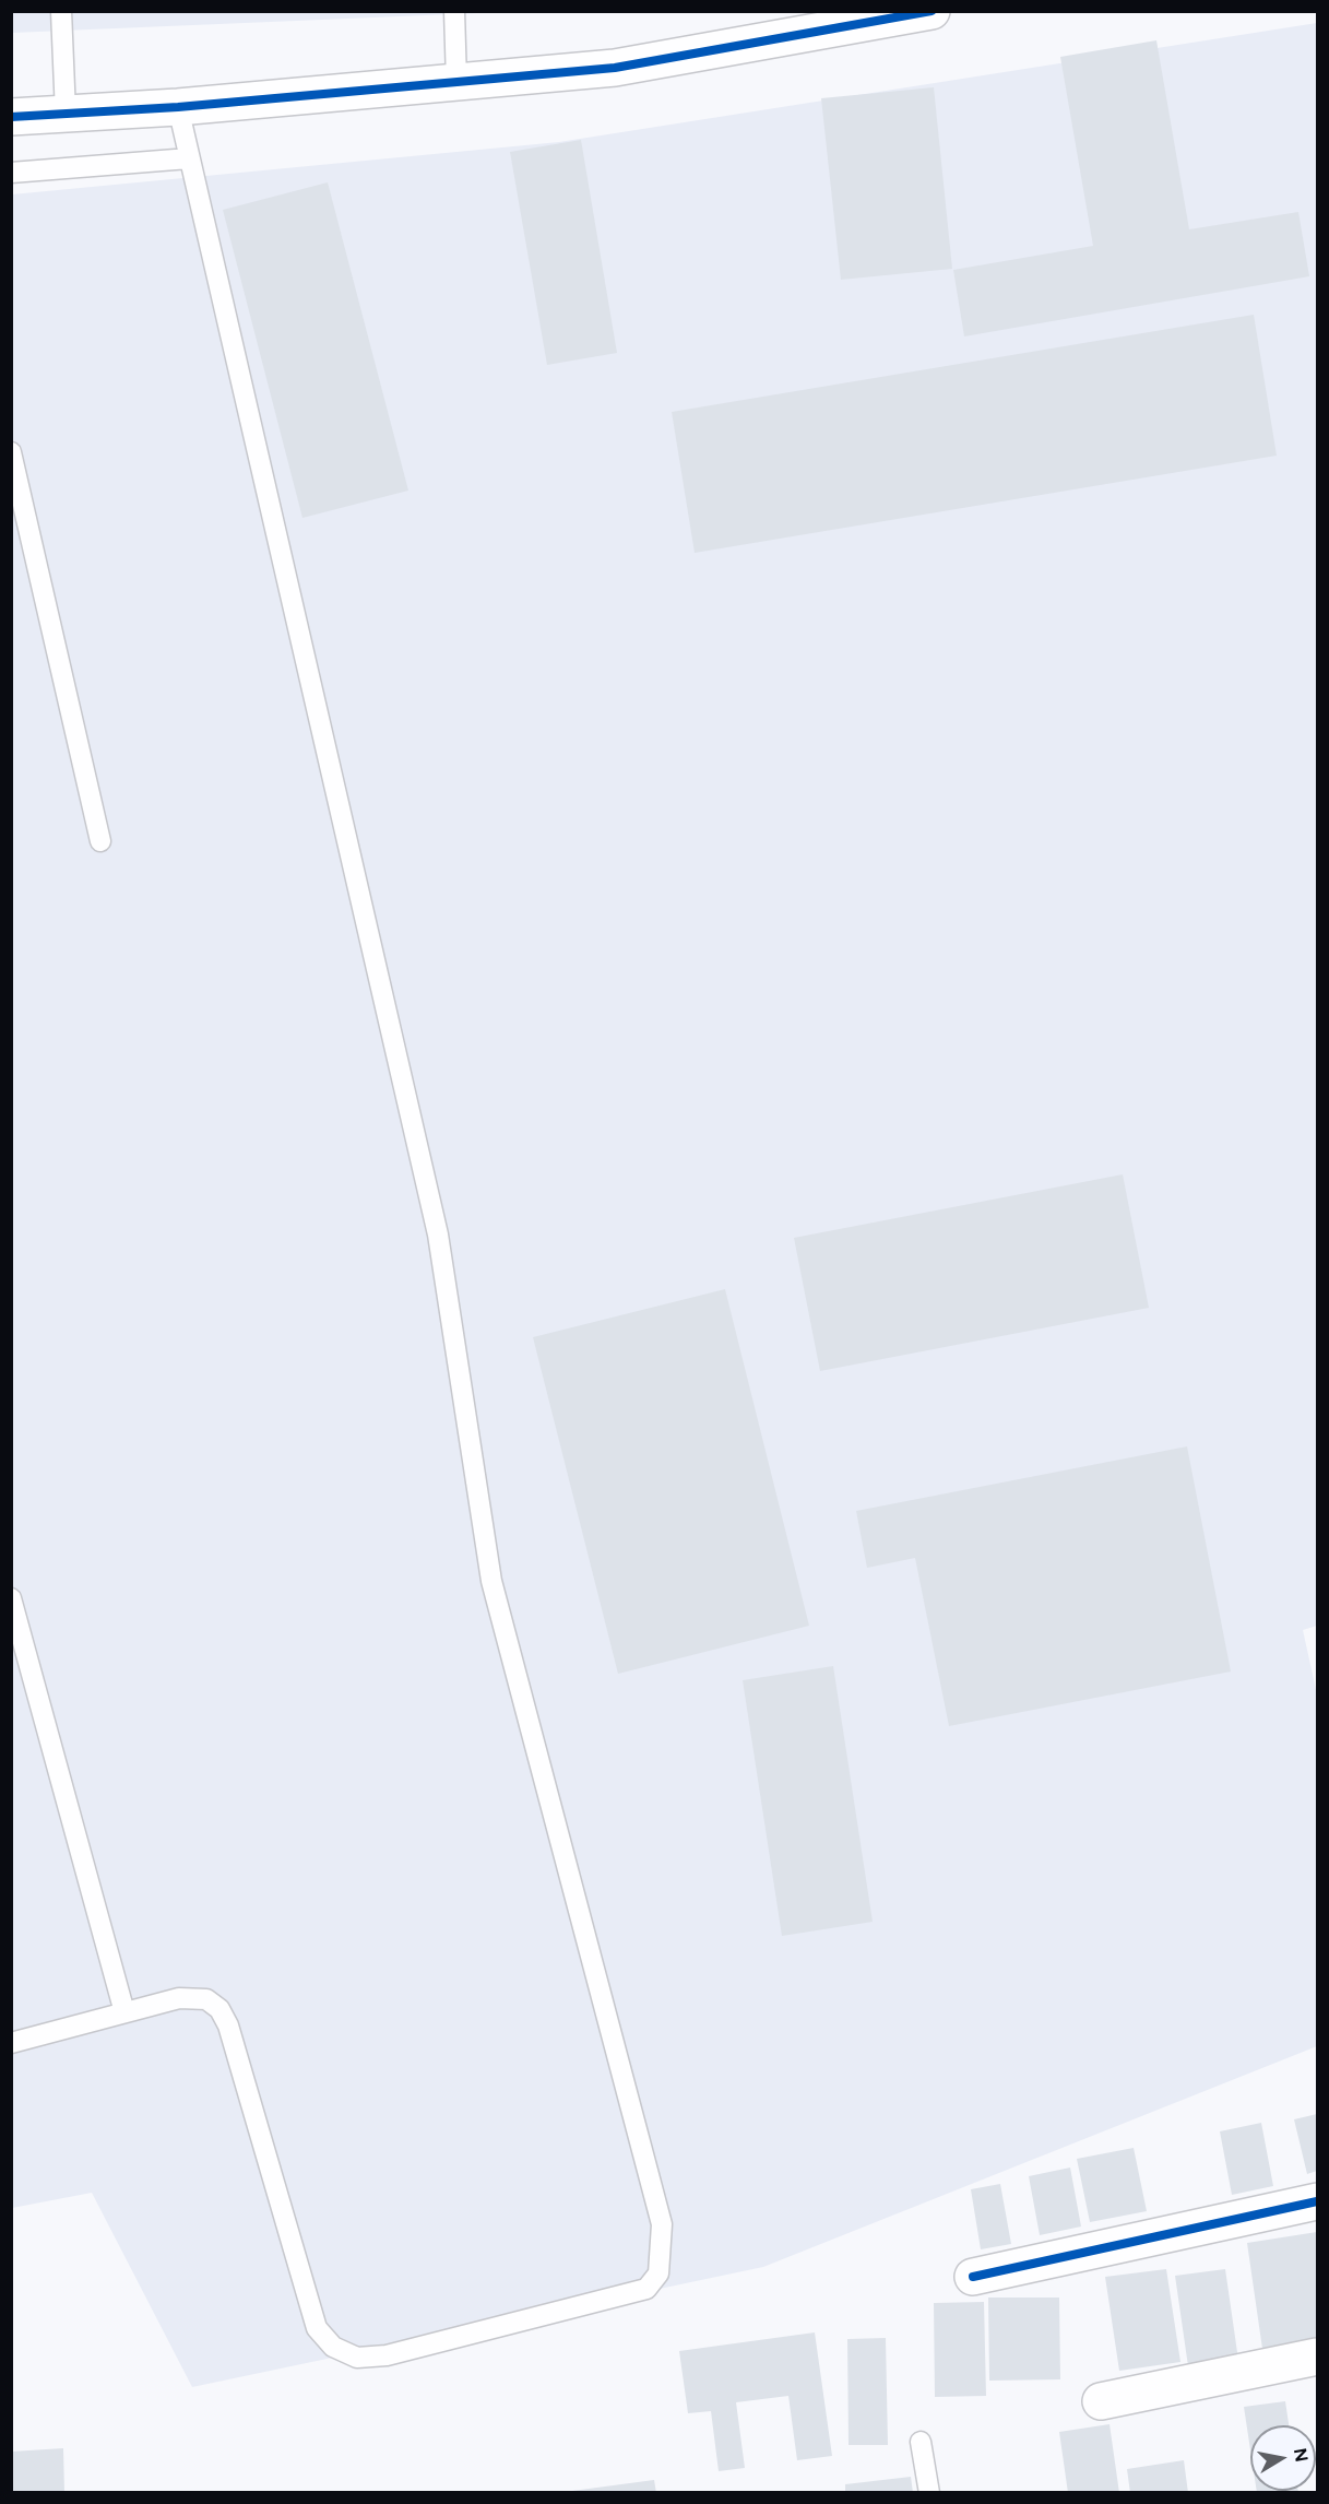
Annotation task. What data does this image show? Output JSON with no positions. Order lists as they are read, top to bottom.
{
  "north": "right"
}
